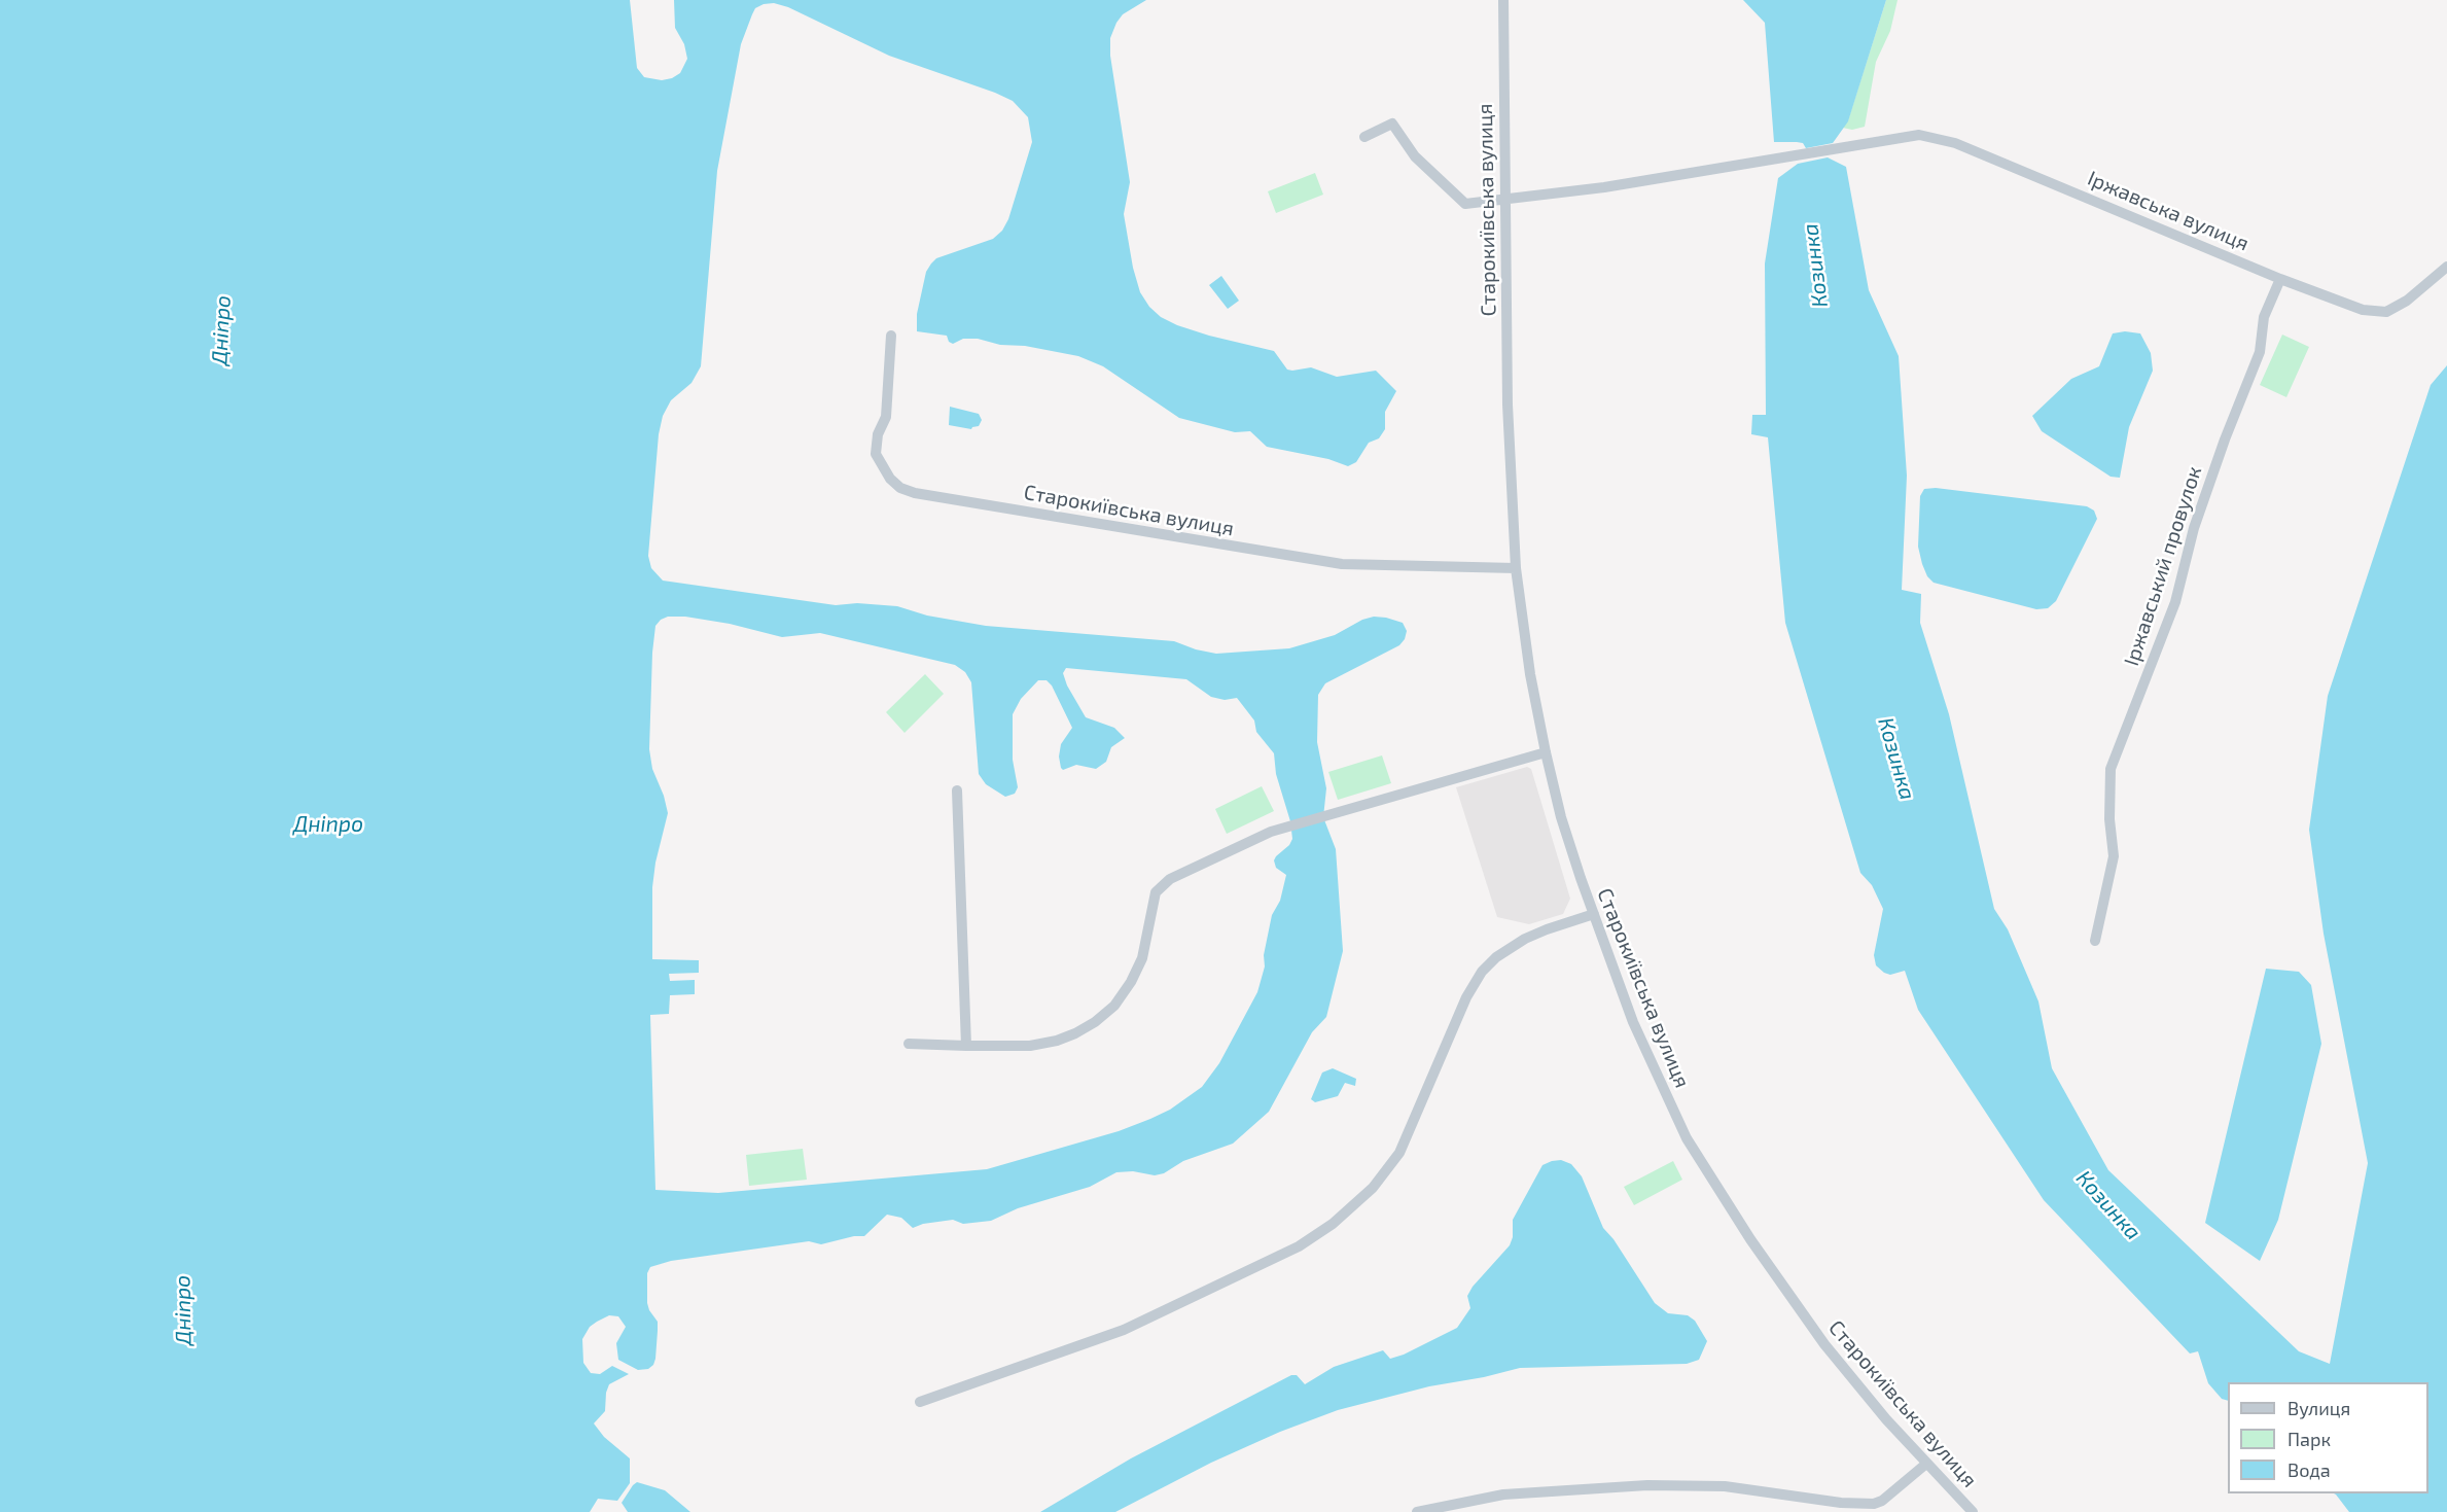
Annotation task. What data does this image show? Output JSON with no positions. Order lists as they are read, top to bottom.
{
  "streets": {
    "street": ["Старокиївська вулиця", "Іржавська вулиця", "Іржавський провулок"]
  },
  "crossings": [
    ["Старокиївська вулиця", "Іржавська вулиця"],
    ["Іржавська вулиця", "Іржавський провулок"]
  ],
  "water": ["Козинка", "Дніпро"],
  "legend": ["Вулиця", "Парк", "Вода"]
}
